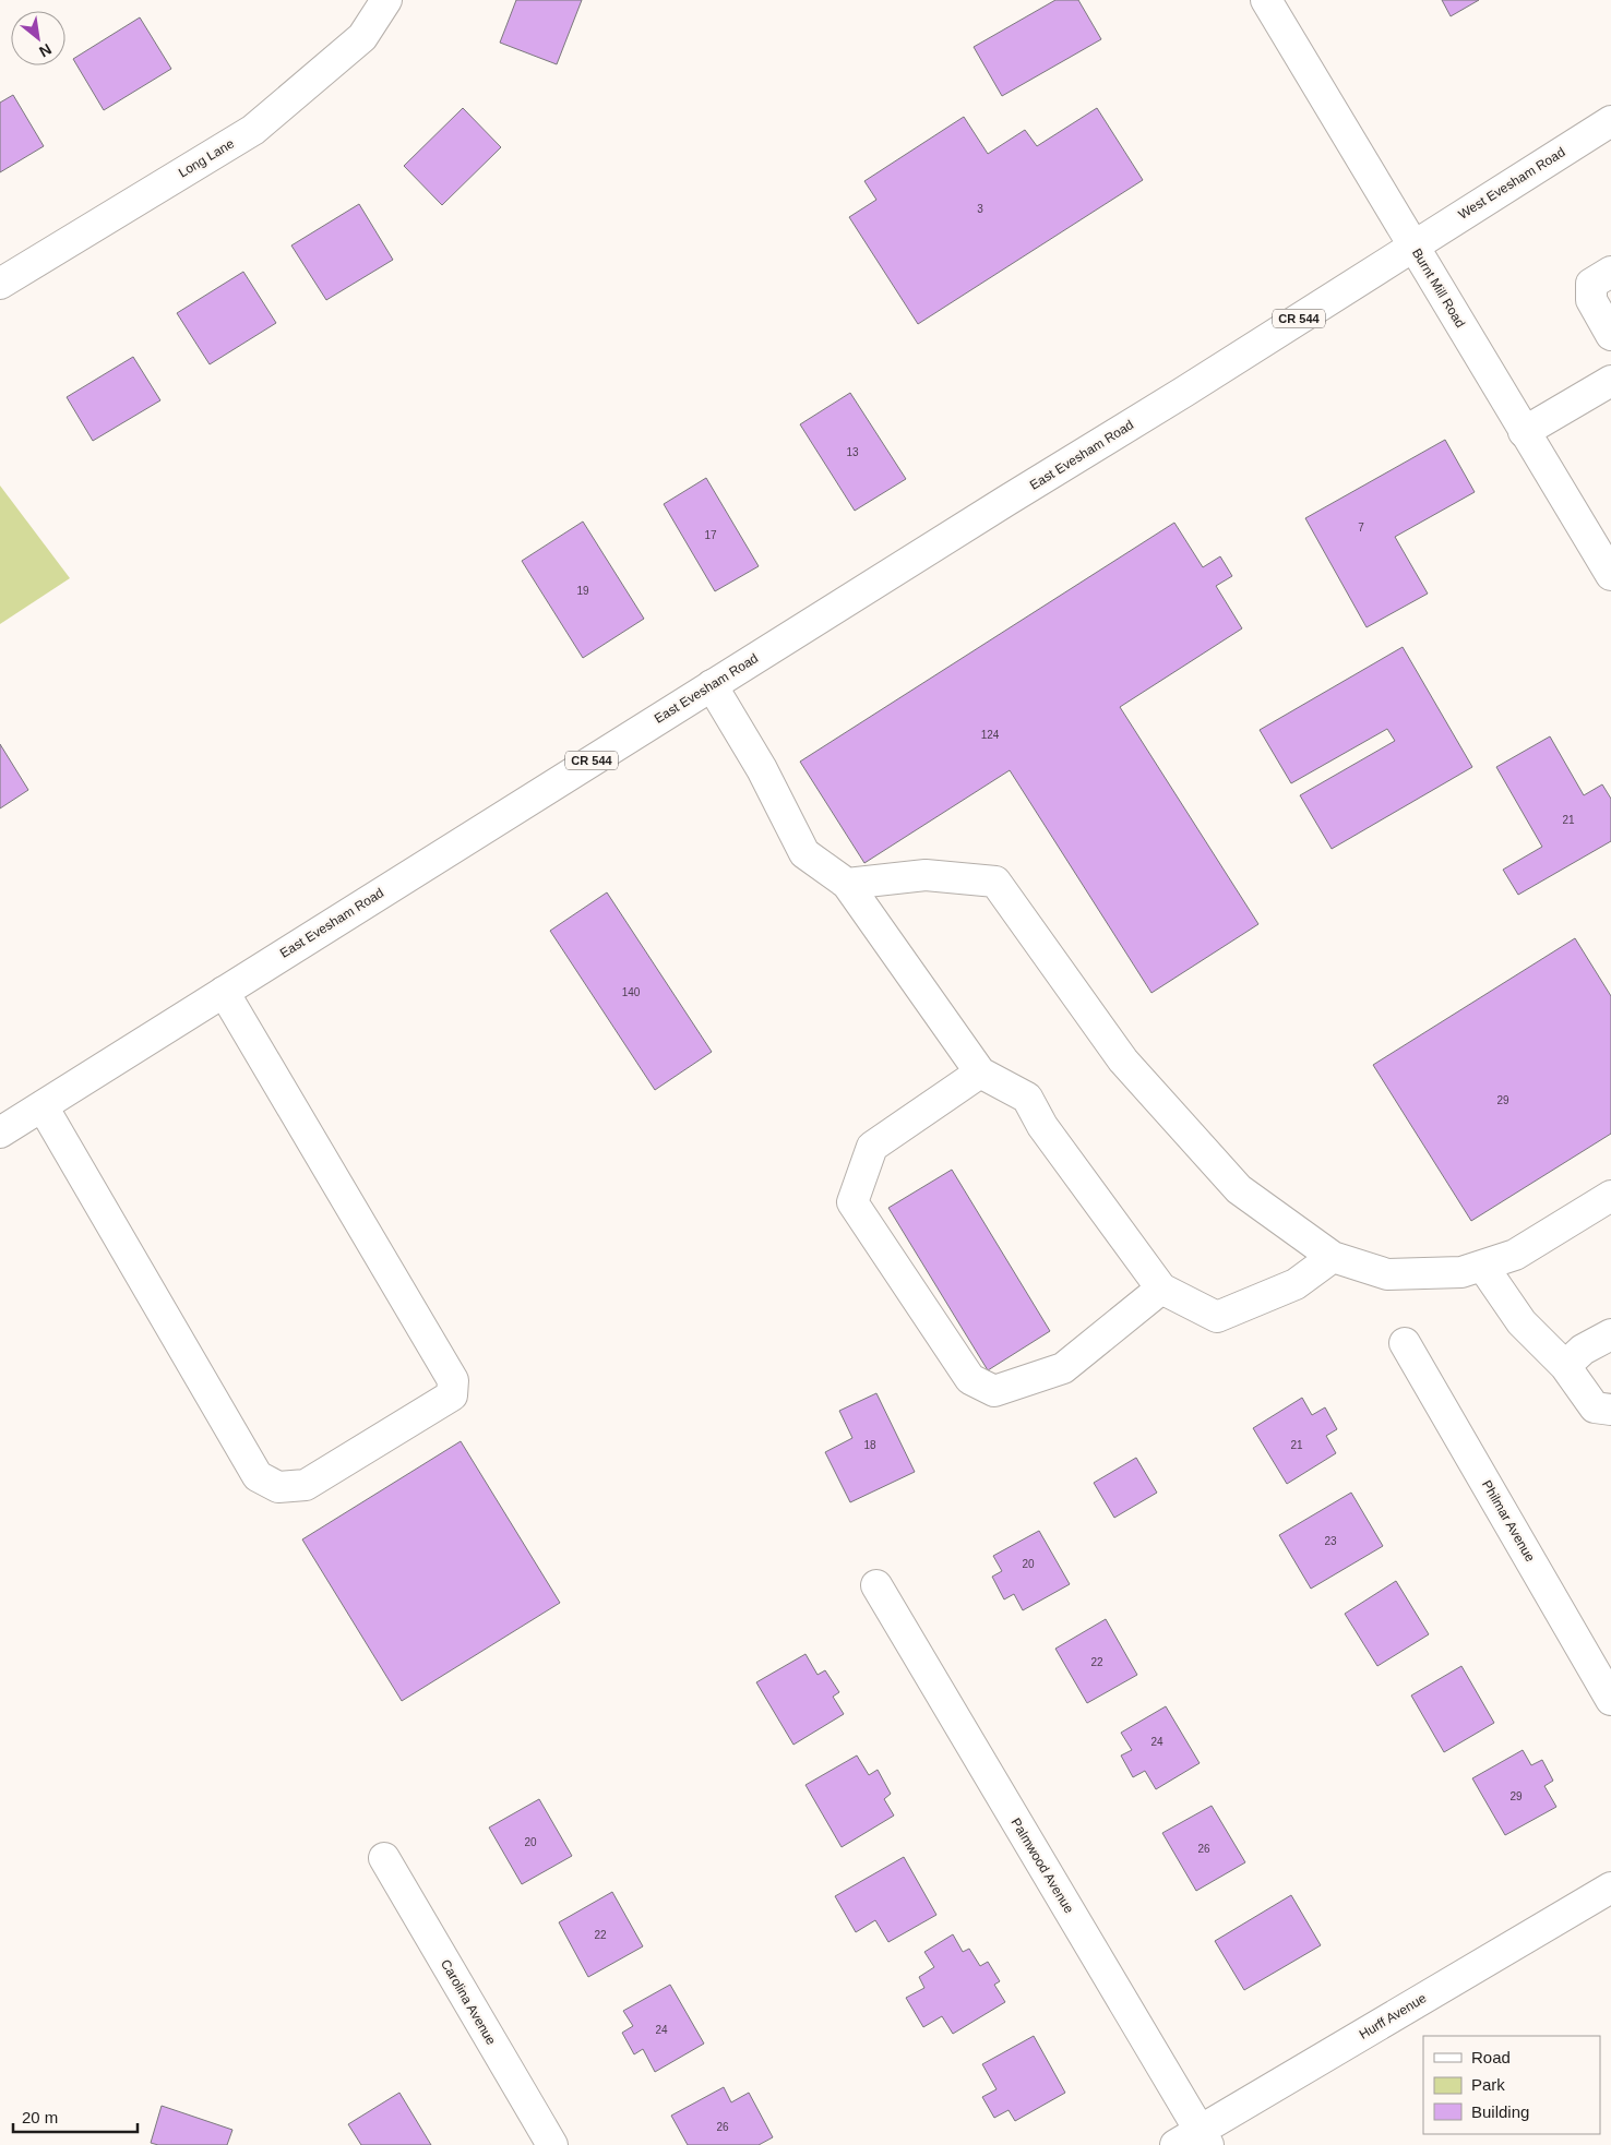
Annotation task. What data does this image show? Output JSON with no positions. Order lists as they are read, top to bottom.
{
  "streets": {
    "main road": [
      "Long Lane",
      "West Evesham Road",
      "Burnt Mill Road",
      "CR 544",
      "East Evesham Road",
      "Philmar Avenue",
      "Palmwood Avenue",
      "Carolina Avenue",
      "Hurff Avenue"
    ]
  },
  "crossings": [
    ["West Evesham Road", "Burnt Mill Road"],
    ["West Evesham Road", "East Evesham Road"],
    ["Burnt Mill Road", "East Evesham Road"],
    ["Palmwood Avenue", "Hurff Avenue"]
  ],
  "house_numbers": [
    "3",
    "13",
    "7",
    "17",
    "19",
    "124",
    "21",
    "140",
    "29",
    "18",
    "21",
    "23",
    "20",
    "22",
    "24",
    "29",
    "20",
    "26",
    "22",
    "24",
    "26"
  ],
  "legend": ["Road", "Park", "Building"],
  "scale_bar": "20 m",
  "north": "bottom right"
}
